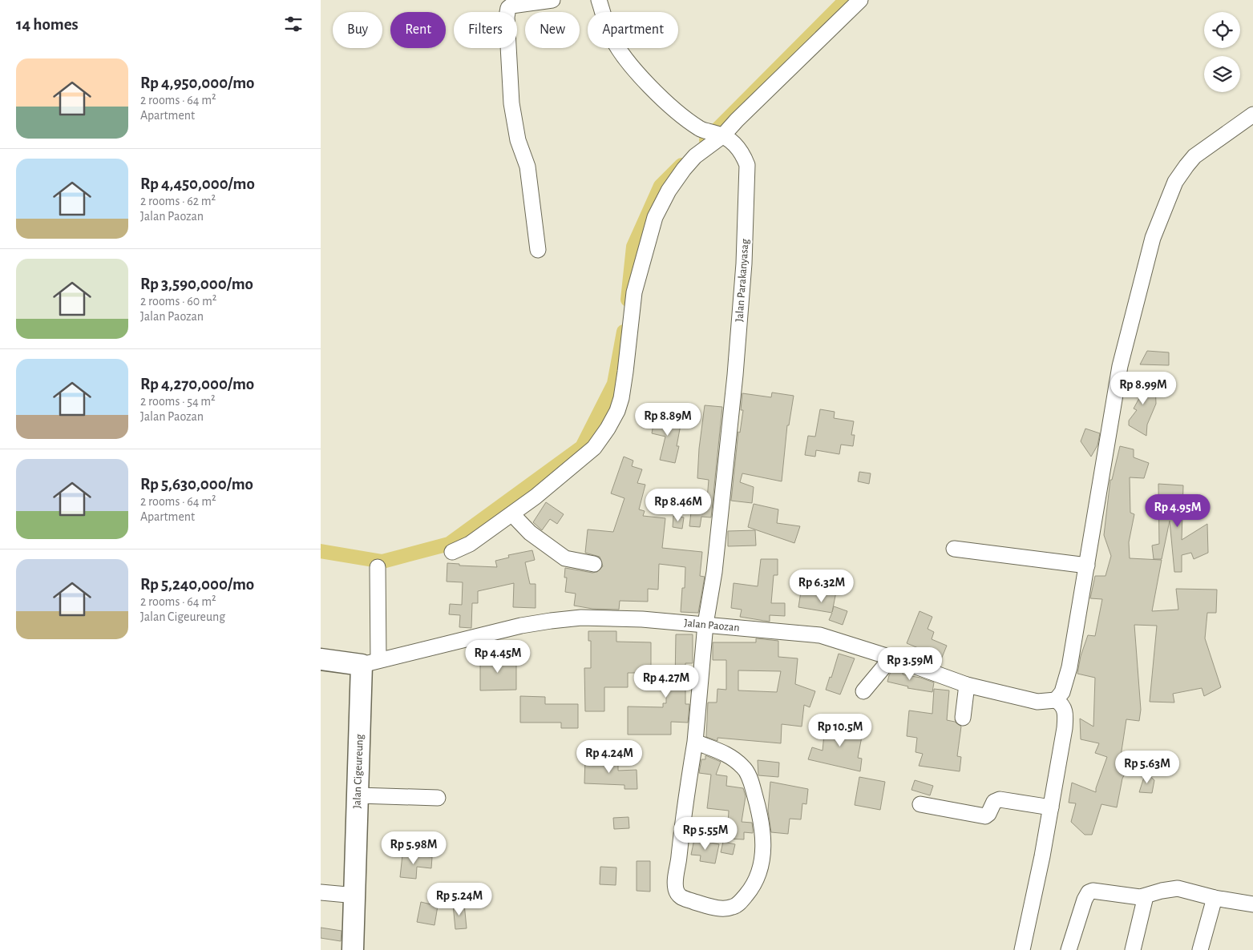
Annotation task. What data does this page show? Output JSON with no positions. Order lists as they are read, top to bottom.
{
  "streets": {
    "street": ["Jalan Parakanyasag", "Jalan Paozan", "Jalan Cigeureung"]
  },
  "crossings": [
    ["Jalan Parakanyasag", "Jalan Paozan"],
    ["Jalan Paozan", "Jalan Cigeureung"]
  ],
  "page": {
    "heading": "14 homes",
    "chip": [
      "Buy",
      "Rent",
      "Filters",
      "New",
      "Apartment"
    ],
    "list": [
      {
        "name": "Rp 4,950,000/mo",
        "note": "2 rooms · 64 m² · Apartment"
      },
      {
        "name": "Rp 4,450,000/mo",
        "note": "2 rooms · 62 m² · Jalan Paozan"
      },
      {
        "name": "Rp 3,590,000/mo",
        "note": "2 rooms · 60 m² · Jalan Paozan"
      },
      {
        "name": "Rp 4,270,000/mo",
        "note": "2 rooms · 54 m² · Jalan Paozan"
      },
      {
        "name": "Rp 5,630,000/mo",
        "note": "2 rooms · 64 m² · Apartment"
      },
      {
        "name": "Rp 5,240,000/mo",
        "note": "2 rooms · 64 m² · Jalan Cigeureung"
      }
    ],
    "price": [
      "Rp 8.99M",
      "Rp 8.89M",
      "Rp 8.46M",
      "Rp 4.95M",
      "Rp 6.32M",
      "Rp 4.45M",
      "Rp 3.59M",
      "Rp 4.27M",
      "Rp 10.5M",
      "Rp 4.24M",
      "Rp 5.63M",
      "Rp 5.55M",
      "Rp 5.98M",
      "Rp 5.24M"
    ]
  }
}
